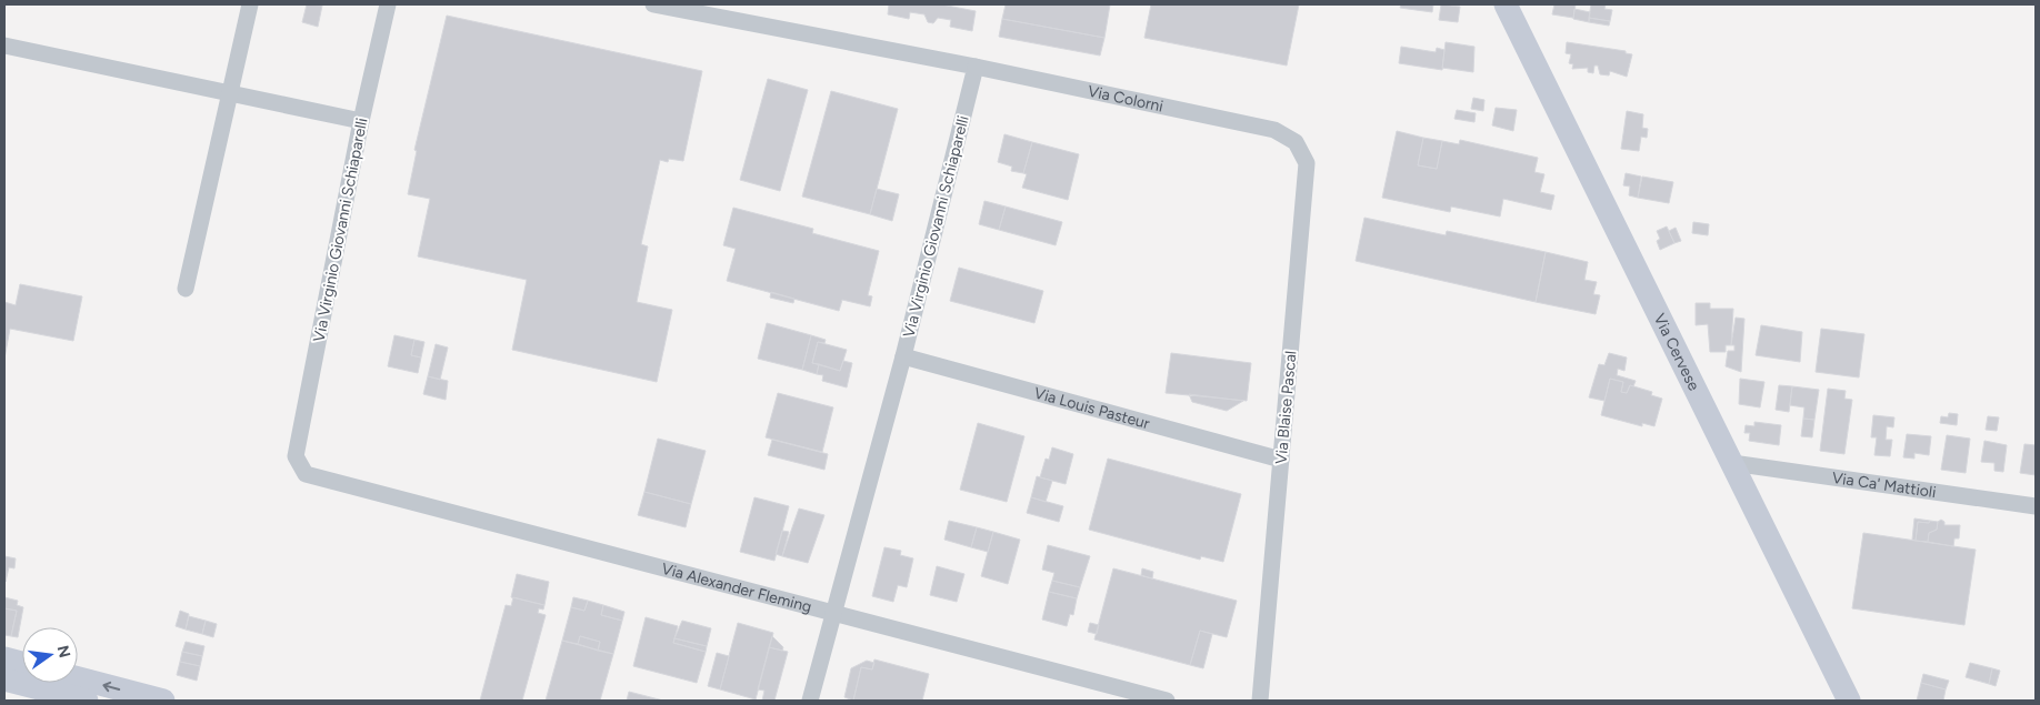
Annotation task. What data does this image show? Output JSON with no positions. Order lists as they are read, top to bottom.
{
  "streets": {
    "main road": ["Via Cervese"],
    "street": [
      "Via Colorni",
      "Via Virginio Giovanni Schiaparelli",
      "Via Louis Pasteur",
      "Via Blaise Pascal",
      "Via Ca' Mattioli",
      "Via Alexander Fleming"
    ]
  },
  "crossings": [
    ["Via Colorni", "Via Virginio Giovanni Schiaparelli"],
    ["Via Colorni", "Via Blaise Pascal"],
    ["Via Virginio Giovanni Schiaparelli", "Via Louis Pasteur"],
    ["Via Virginio Giovanni Schiaparelli", "Via Alexander Fleming"],
    ["Via Cervese", "Via Ca' Mattioli"],
    ["Via Louis Pasteur", "Via Blaise Pascal"]
  ],
  "north": "right"
}
